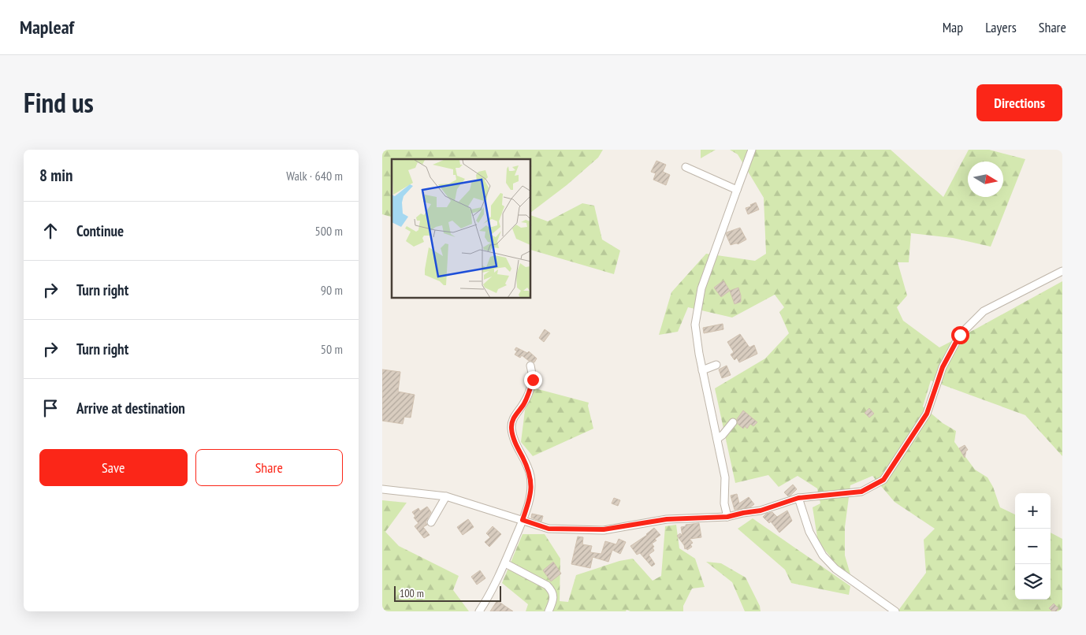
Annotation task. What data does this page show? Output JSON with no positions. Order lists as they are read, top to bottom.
{
  "scale_bar": "100 m",
  "north": "right",
  "page": {
    "header": "Mapleaf",
    "nav": ["Map", "Layers", "Share"],
    "title": "Find us",
    "buttons": [
      "Directions",
      ["Save", "Share"]
    ],
    "heading": ["8 min", "Walk · 640 m"],
    "list": [
      ["Continue", "500 m"],
      ["Turn right", "90 m"],
      ["Turn right", "50 m"],
      "Arrive at destination"
    ],
    "map_buttons": ["+", "−"],
    "scale": "100 m"
  }
}
